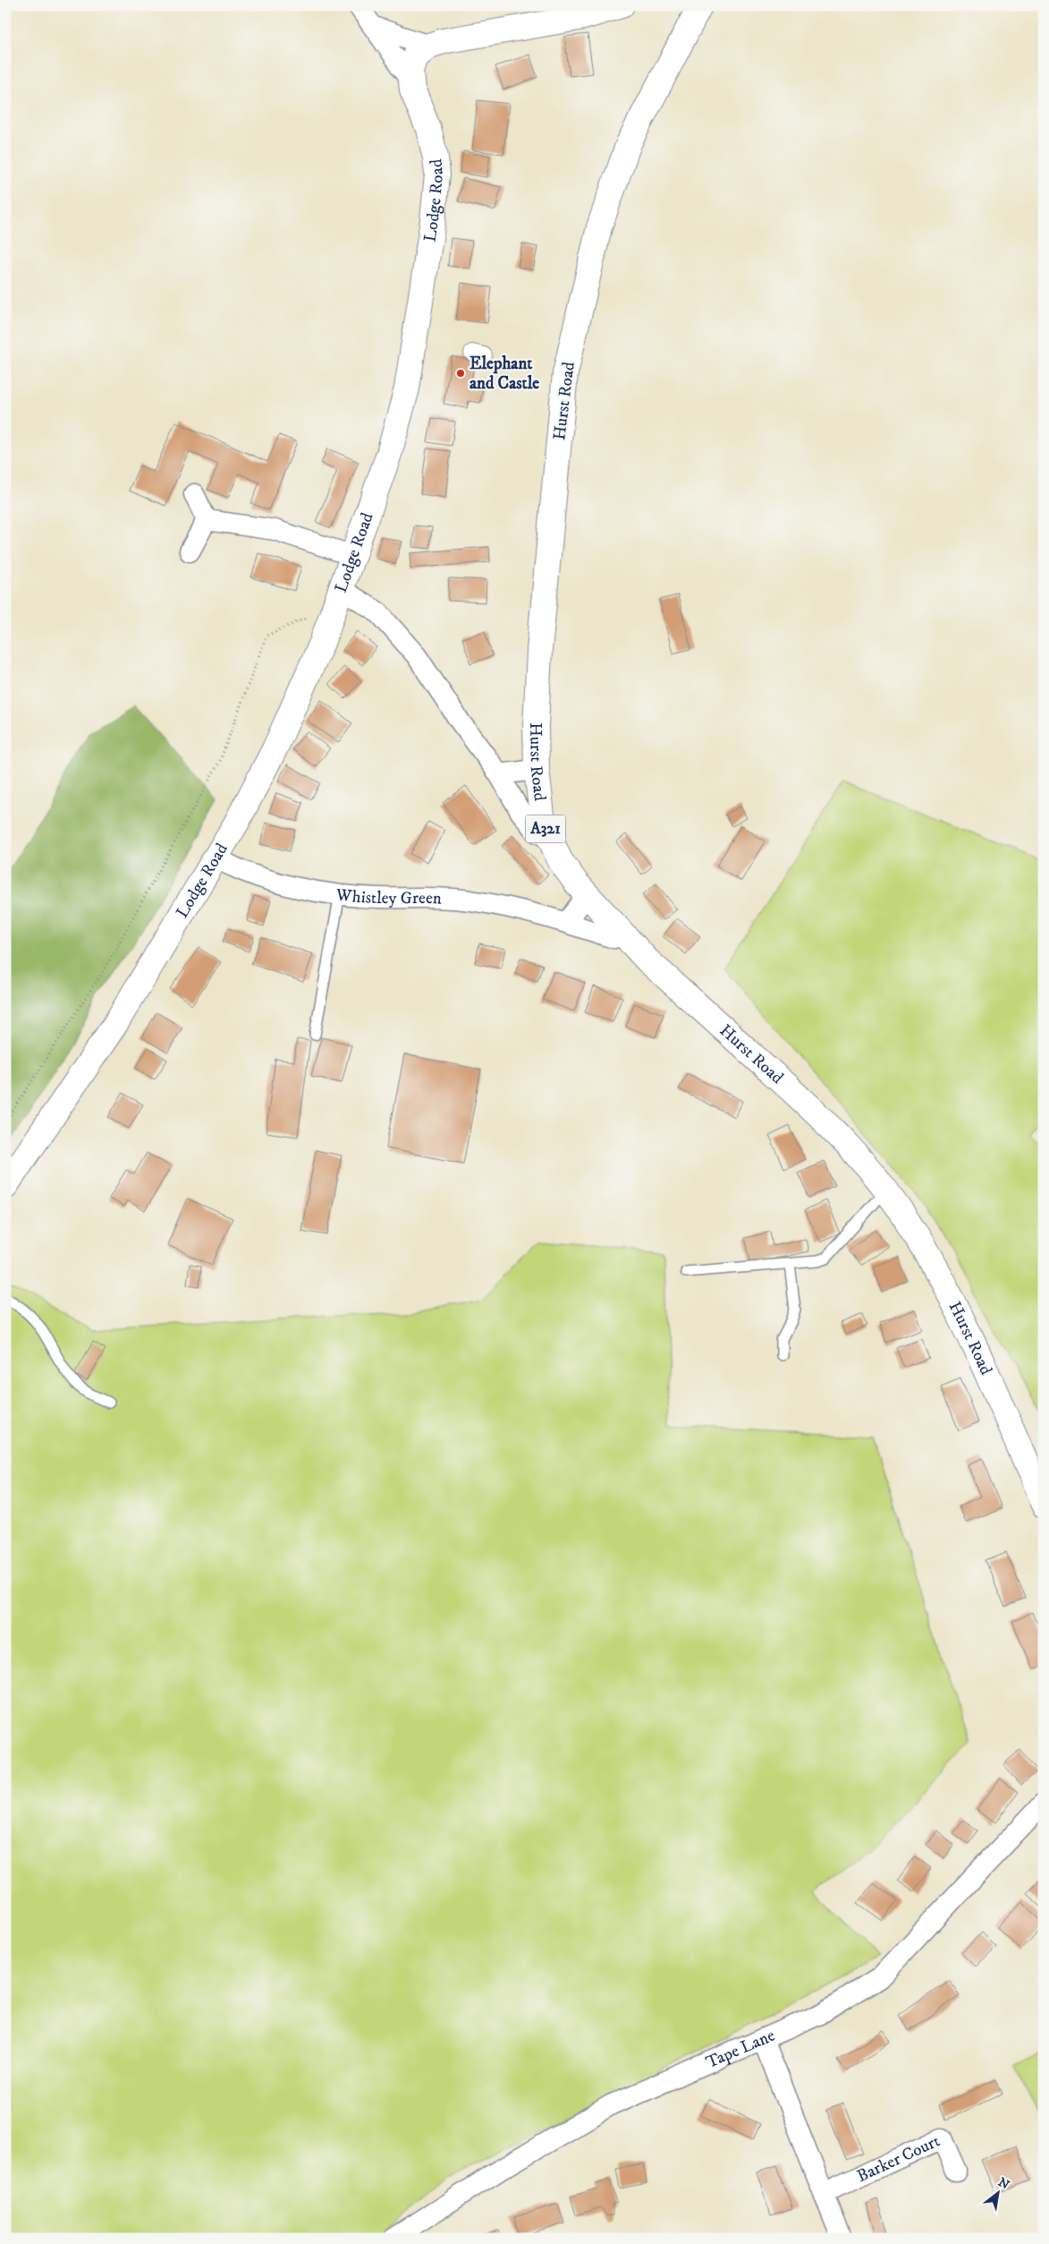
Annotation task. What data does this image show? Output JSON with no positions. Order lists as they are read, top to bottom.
{
  "streets": {
    "main road": ["Lodge Road", "Hurst Road", "A321"],
    "street": ["Whistley Green", "Tape Lane", "Barker Court"]
  },
  "crossings": [
    ["Lodge Road", "Whistley Green"],
    ["Hurst Road", "Whistley Green"]
  ],
  "places": ["Elephant and Castle"],
  "north": "top right"
}
